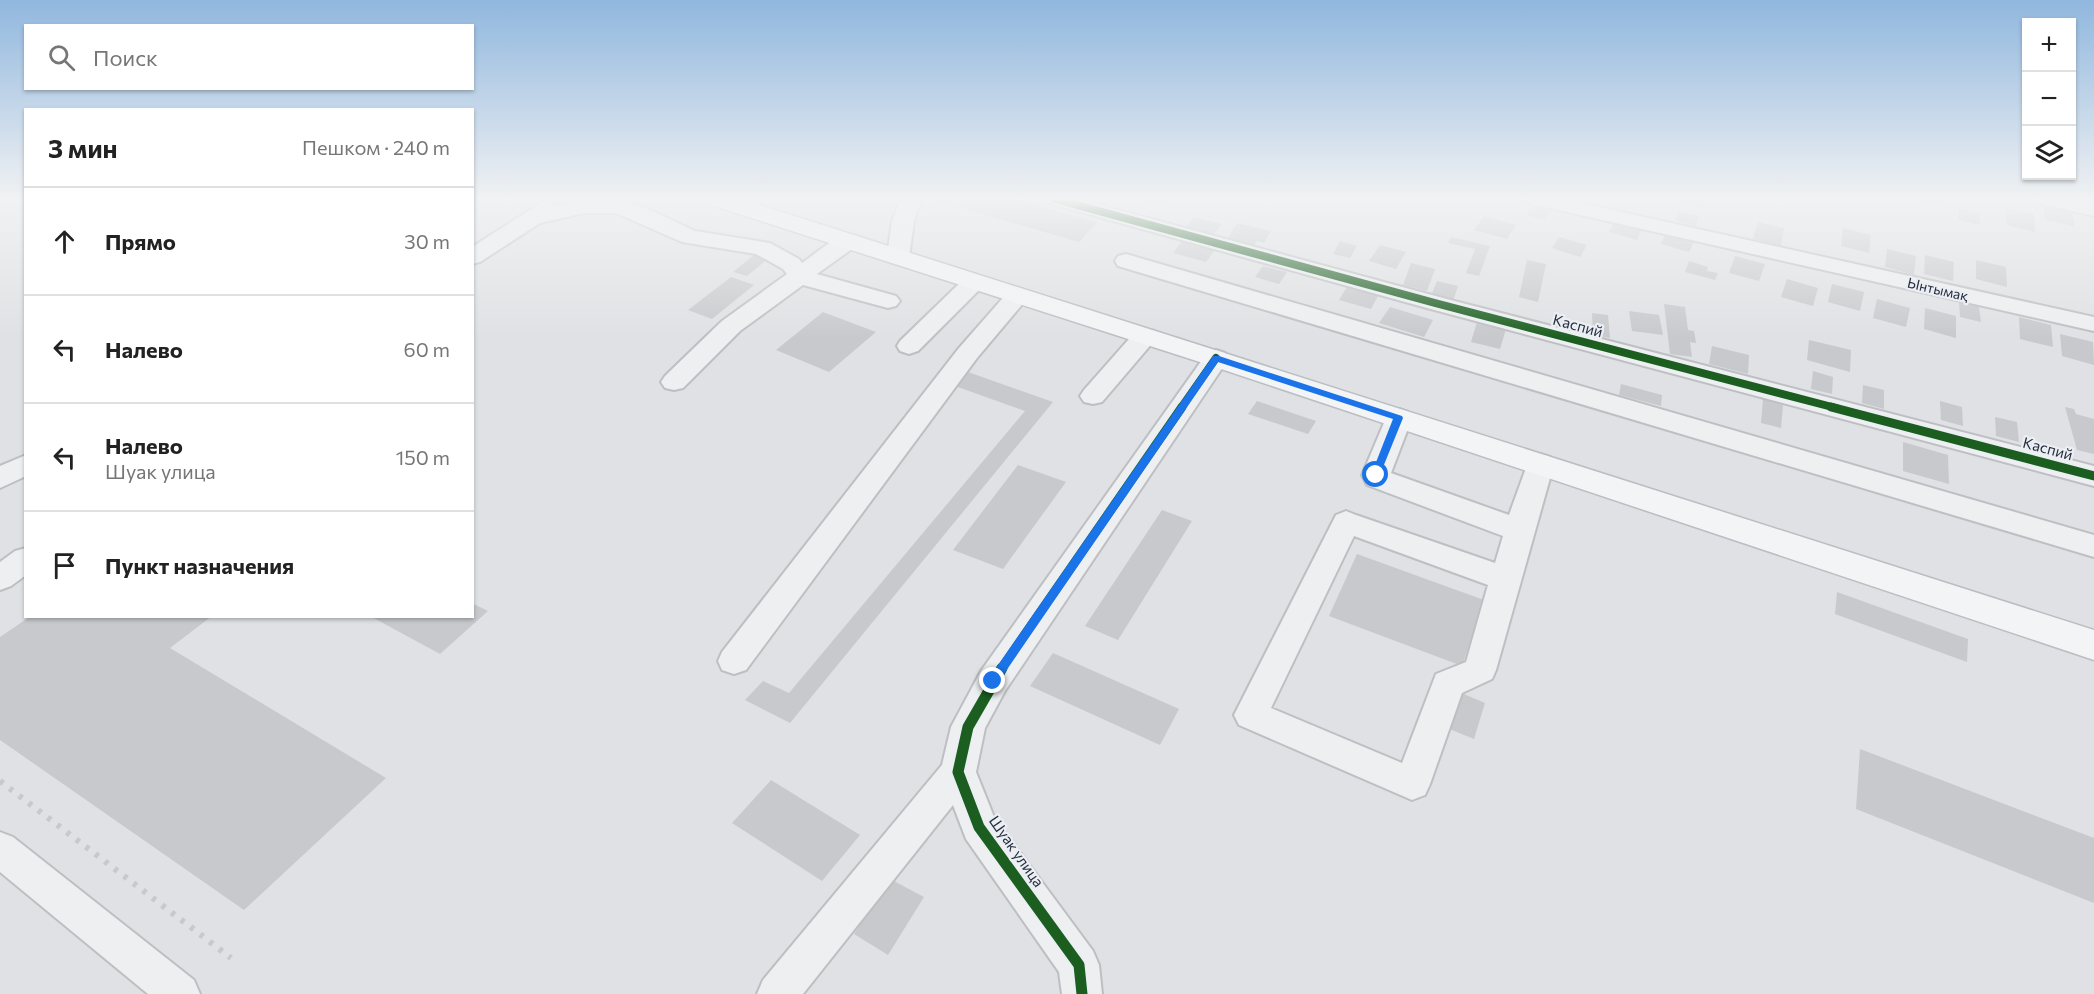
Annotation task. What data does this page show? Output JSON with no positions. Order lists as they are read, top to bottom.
{
  "streets": {
    "street": ["Ынтымақ", "Каспий", "Шуак улица"]
  },
  "page": {
    "map_buttons": ["+", "−"],
    "search": "Поиск",
    "heading": ["3 мин", "Пешком · 240 m"],
    "list": [
      ["Прямо", "30 m"],
      ["Налево", "60 m"],
      ["Налево", "Шуак улица", "150 m"],
      "Пункт назначения"
    ]
  }
}
